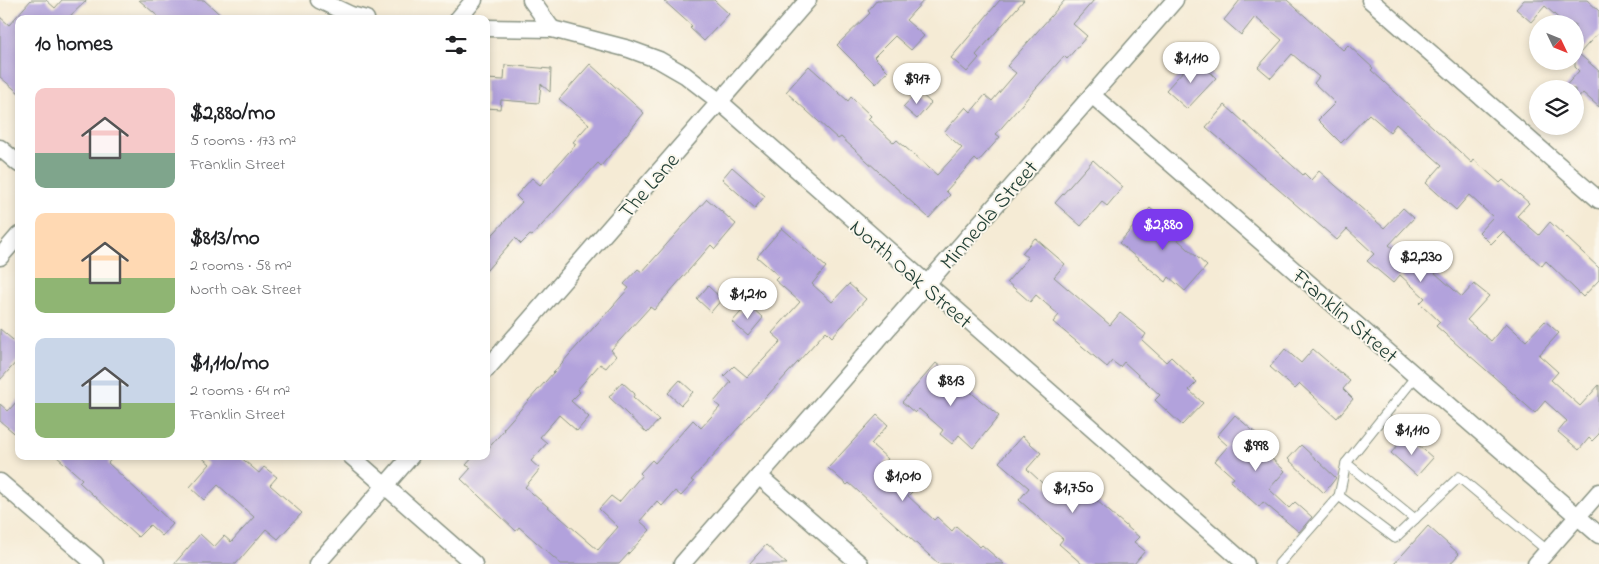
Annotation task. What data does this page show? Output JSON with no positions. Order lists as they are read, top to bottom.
{
  "streets": {
    "street": [
      "The Lane",
      "Minneola Street",
      "North Oak Street",
      "Franklin Street"
    ]
  },
  "crossings": [
    ["The Lane", "North Oak Street"],
    ["Minneola Street", "North Oak Street"],
    ["Minneola Street", "Franklin Street"]
  ],
  "north": "bottom right",
  "page": {
    "heading": "10 homes",
    "price": [
      "$1,110",
      "$917",
      "$2,880",
      "$2,230",
      "$1,210",
      "$813",
      "$1,110",
      "$998",
      "$1,010",
      "$1,750"
    ],
    "list": [
      {
        "name": "$2,880/mo",
        "note": "5 rooms · 173 m² · Franklin Street"
      },
      {
        "name": "$813/mo",
        "note": "2 rooms · 58 m² · North Oak Street"
      },
      {
        "name": "$1,110/mo",
        "note": "2 rooms · 64 m² · Franklin Street"
      }
    ]
  }
}
